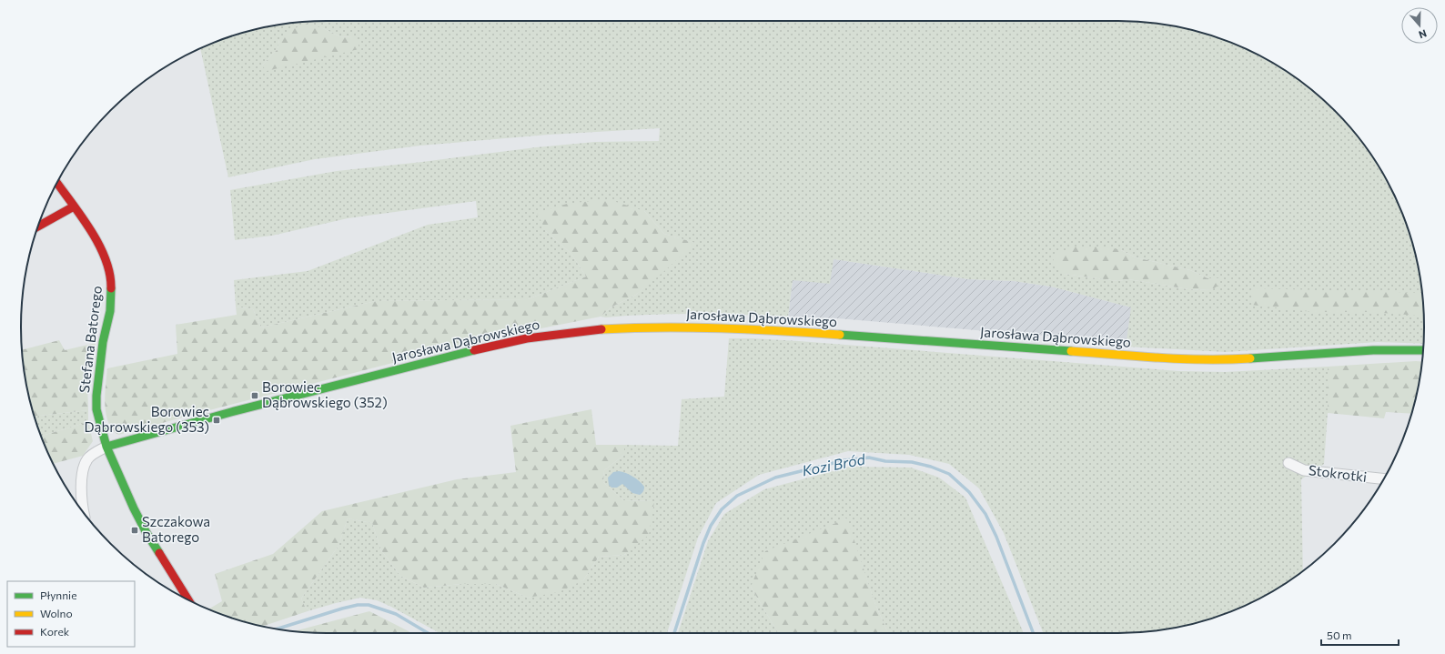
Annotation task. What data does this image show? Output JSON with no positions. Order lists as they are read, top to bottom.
{
  "streets": {
    "street": ["Jarosława Dąbrowskiego", "Stefana Batorego", "Stokrotki"]
  },
  "crossings": [
    ["Jarosława Dąbrowskiego", "Stefana Batorego"]
  ],
  "water": ["Kozi Bród"],
  "places": {
    "transit": ["Borowiec Dąbrowskiego (352)", "Borowiec Dąbrowskiego (353)", "Szczakowa Batorego"]
  },
  "legend": ["Płynnie", "Wolno", "Korek"],
  "scale_bar": "50 m",
  "north": "bottom"
}
